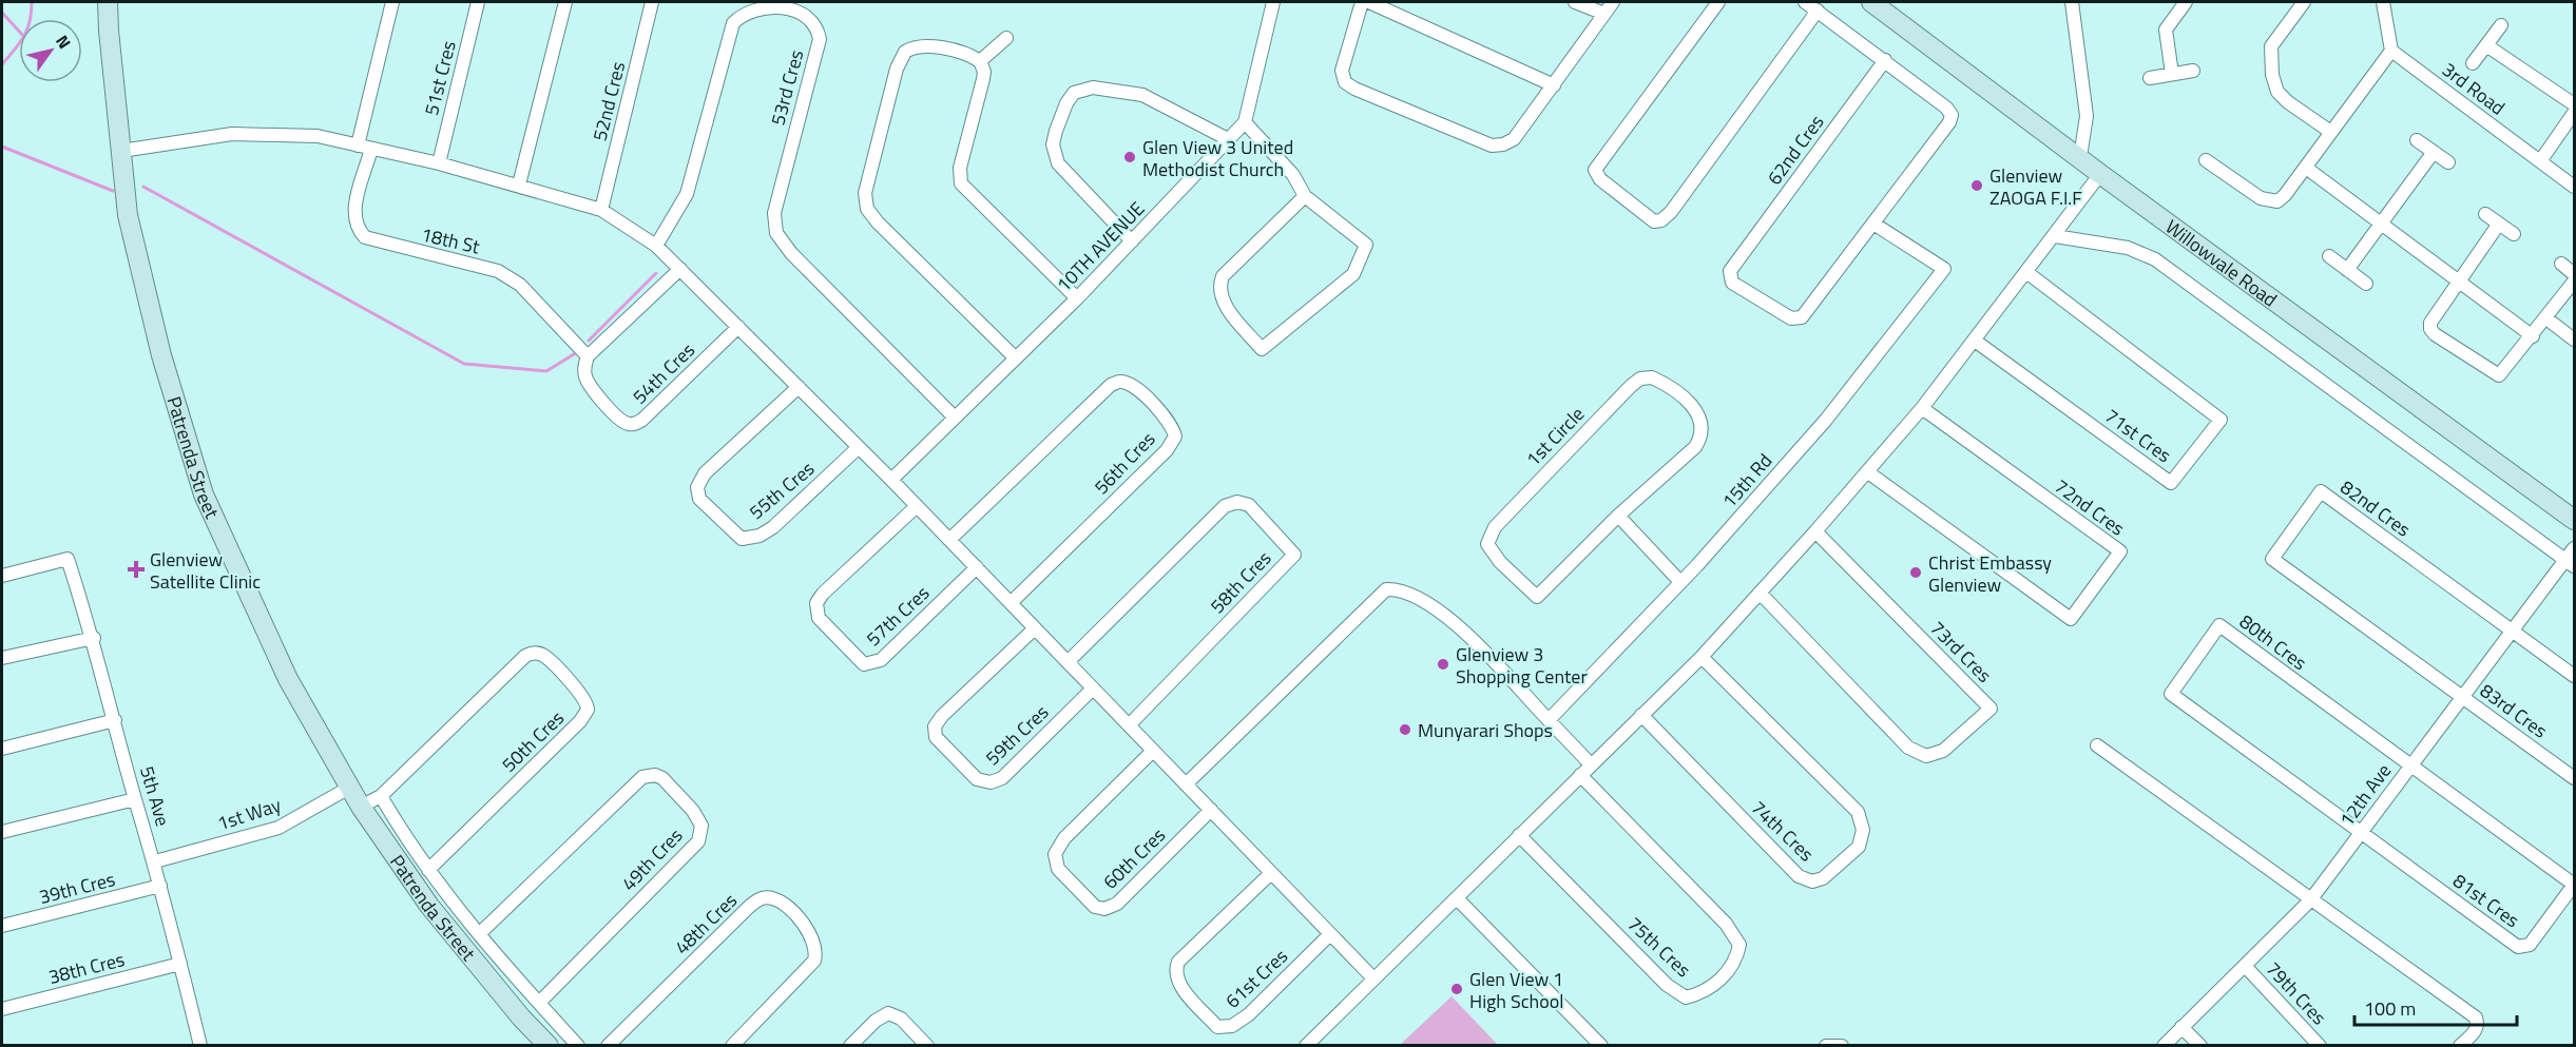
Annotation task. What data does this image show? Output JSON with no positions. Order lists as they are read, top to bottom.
{
  "streets": {
    "street": [
      "51st Cres",
      "53rd Cres",
      "3rd Road",
      "52nd Cres",
      "62nd Cres",
      "18th St",
      "10TH AVENUE",
      "Willowvale Road",
      "54th Cres",
      "71st Cres",
      "1st Circle",
      "Patrenda Street",
      "56th Cres",
      "15th Rd",
      "55th Cres",
      "72nd Cres",
      "82nd Cres",
      "58th Cres",
      "57th Cres",
      "80th Cres",
      "73rd Cres",
      "83rd Cres",
      "59th Cres",
      "50th Cres",
      "12th Ave",
      "5th Ave",
      "1st Way",
      "74th Cres",
      "60th Cres",
      "49th Cres",
      "39th Cres",
      "81st Cres",
      "48th Cres",
      "75th Cres",
      "38th Cres",
      "61st Cres",
      "79th Cres"
    ]
  },
  "crossings": [
    ["53rd Cres", "10TH AVENUE"],
    ["62nd Cres", "15th Rd"],
    ["18th St", "54th Cres"],
    ["Patrenda Street", "1st Way"],
    ["82nd Cres", "83rd Cres"],
    ["82nd Cres", "12th Ave"],
    ["80th Cres", "12th Ave"],
    ["80th Cres", "81st Cres"],
    ["83rd Cres", "12th Ave"],
    ["12th Ave", "81st Cres"],
    ["12th Ave", "79th Cres"],
    ["5th Ave", "1st Way"],
    ["5th Ave", "39th Cres"],
    ["5th Ave", "38th Cres"]
  ],
  "places": {
    "other": [
      "Glen View 3 United Methodist Church",
      "Glenview ZAOGA F.I.F",
      "Christ Embassy Glenview",
      "Glenview 3 Shopping Center",
      "Munyarari Shops",
      "Glen View 1 High School"
    ],
    "health": ["Glenview Satellite Clinic"]
  },
  "scale_bar": "100 m",
  "north": "top right"
}
